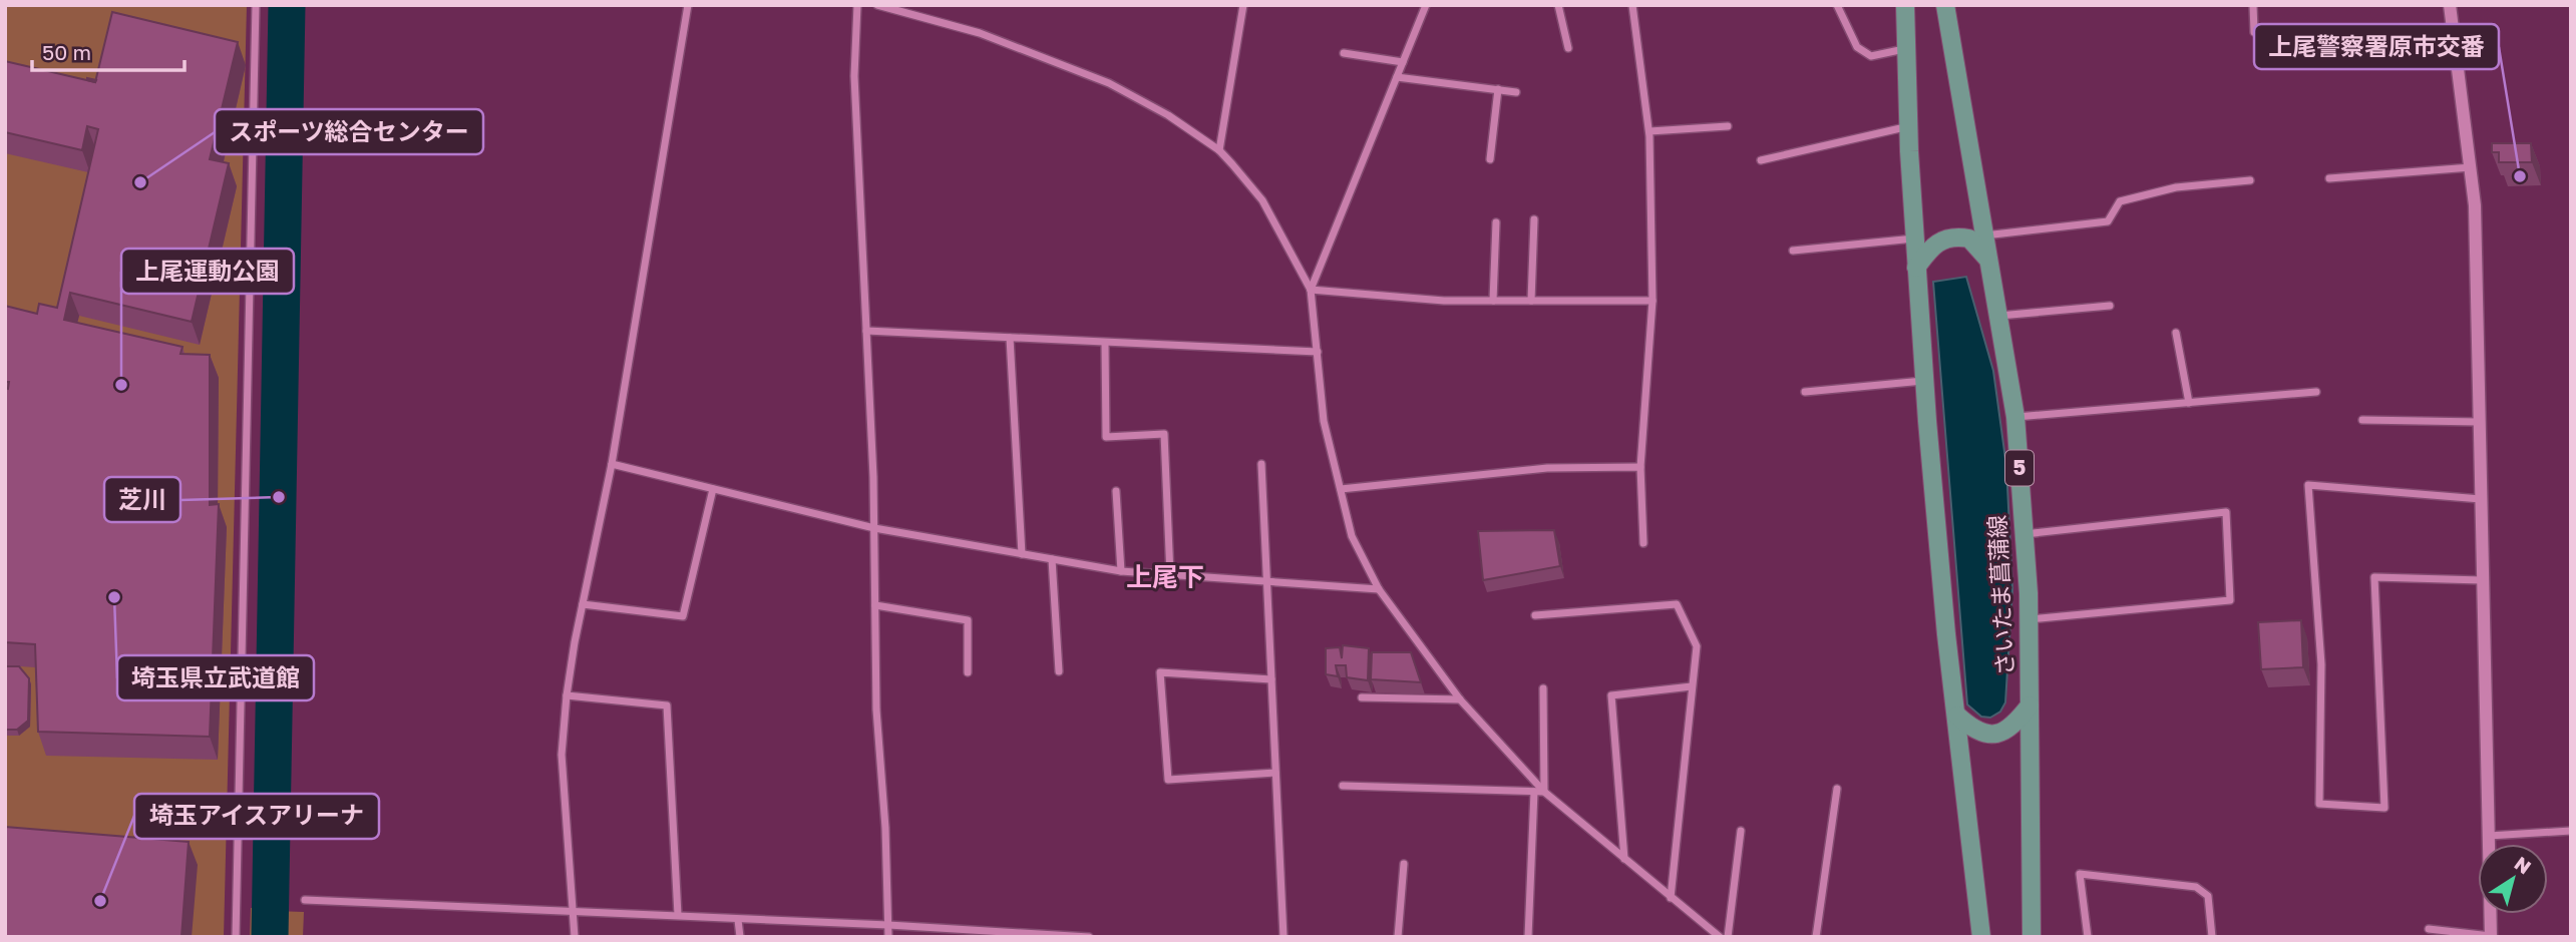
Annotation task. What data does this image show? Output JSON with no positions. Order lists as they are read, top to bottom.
{
  "streets": {
    "main road": ["5", "さいたま菖蒲線"]
  },
  "districts": ["上尾下"],
  "places": [
    "上尾警察署原市交番",
    "スポーツ総合センター",
    "上尾運動公園",
    "芝川",
    "埼玉県立武道館",
    "埼玉アイスアリーナ"
  ],
  "scale_bar": "50 m",
  "north": "top right"
}
